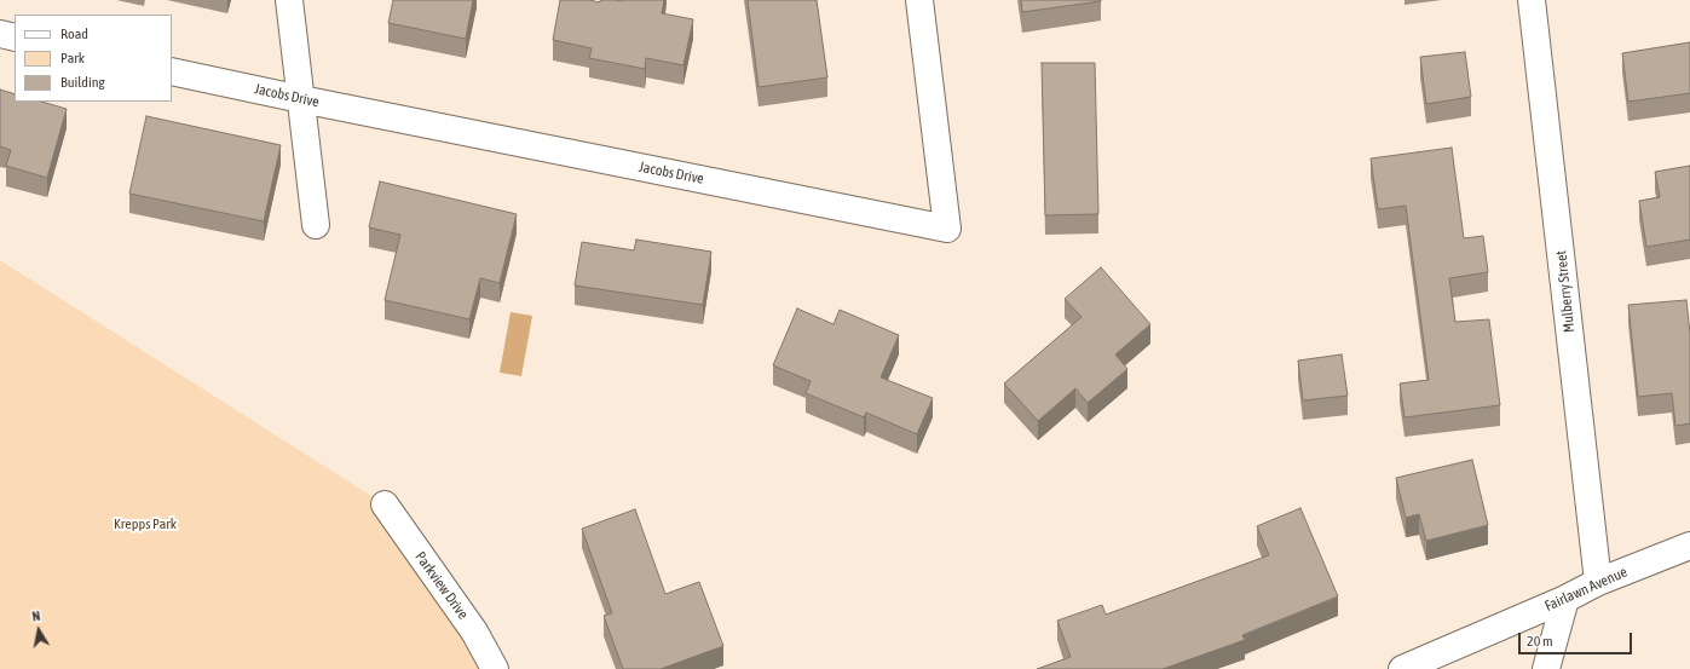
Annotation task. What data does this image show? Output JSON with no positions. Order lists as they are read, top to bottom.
{
  "streets": {
    "street": [
      "Jacobs Drive",
      "Mulberry Street",
      "Parkview Drive",
      "Fairlawn Avenue"
    ]
  },
  "crossings": [
    ["Mulberry Street", "Fairlawn Avenue"]
  ],
  "parks": ["Krepps Park"],
  "legend": ["Road", "Park", "Building"],
  "scale_bar": "20 m",
  "north": "top"
}
